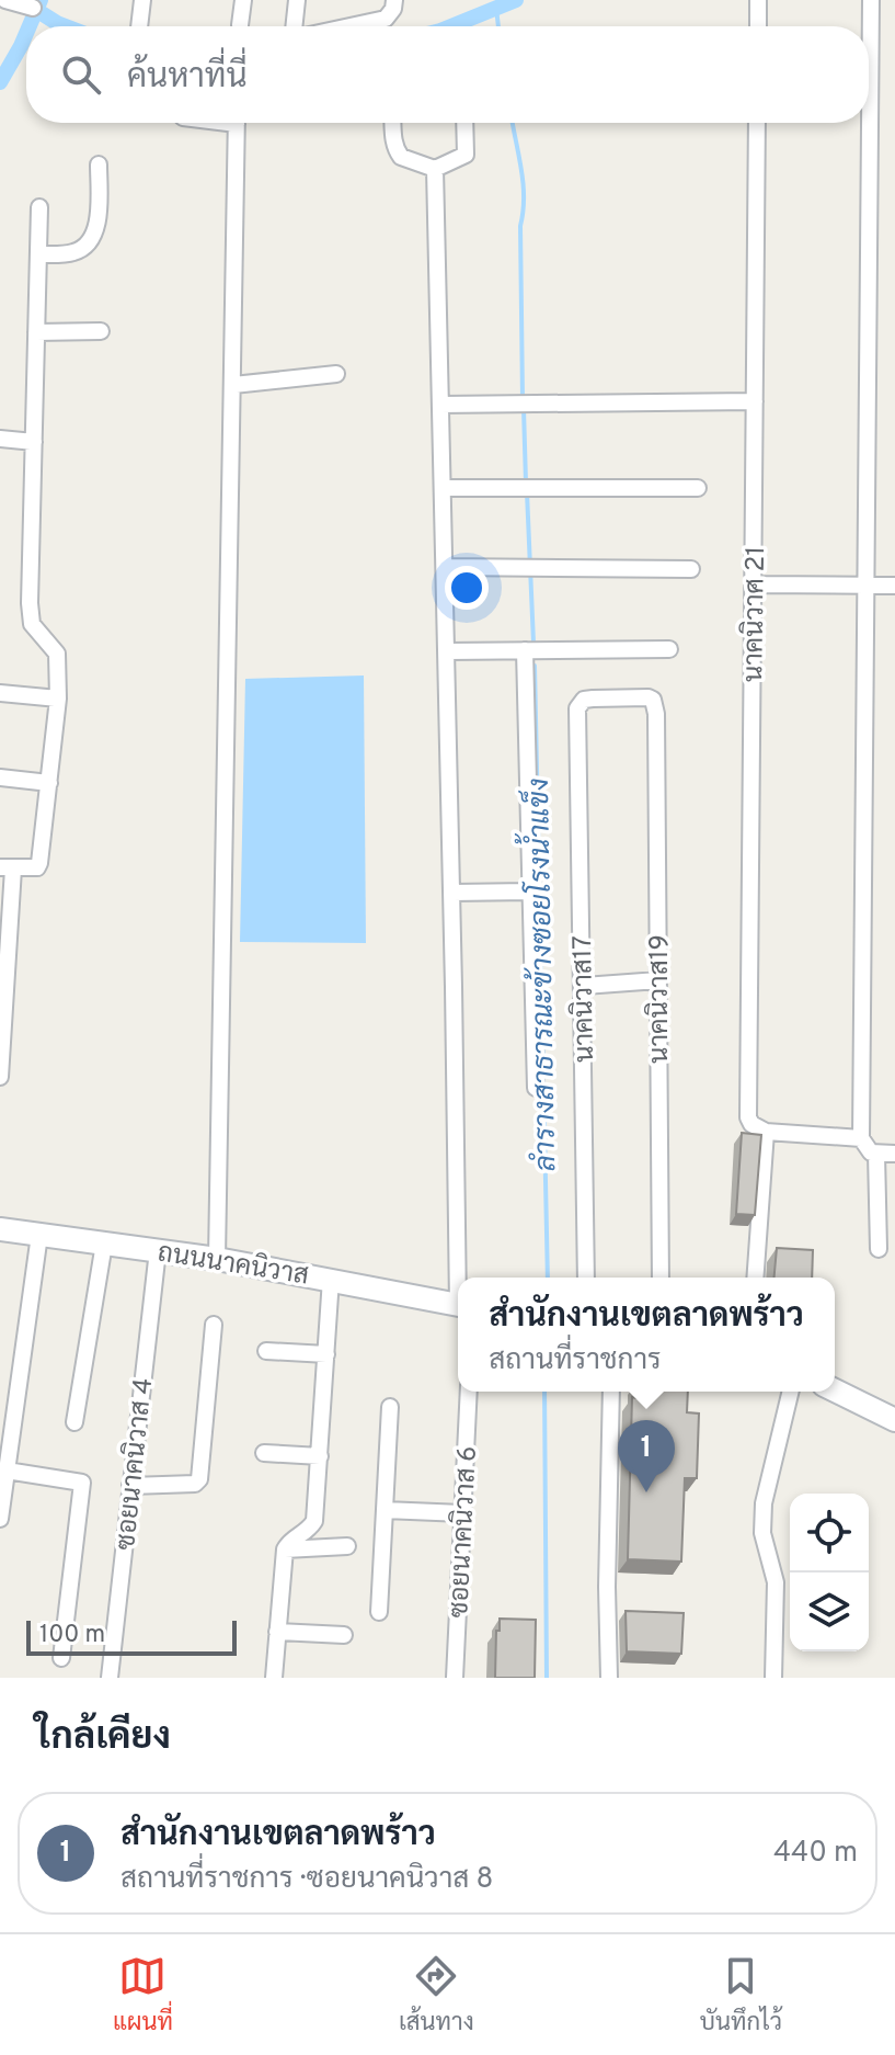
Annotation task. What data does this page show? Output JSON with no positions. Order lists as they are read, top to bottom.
{
  "streets": {
    "main road": ["ถนนนาคนิวาส"],
    "street": [
      "นาคนิวาศ 21",
      "นาคนิวาส17",
      "นาคนิวาส19",
      "ซอยนาคนิวาส 4",
      "ซอยนาคนิวาส 6"
    ]
  },
  "crossings": [
    ["นาคนิวาส17", "นาคนิวาส19"],
    ["ถนนนาคนิวาส", "ซอยนาคนิวาส 4"]
  ],
  "water": ["ลำรางสาธารณะข้างซอยโรงน้ำแข็ง"],
  "scale_bar": "100 m",
  "page": {
    "search": "ค้นหาที่นี่",
    "popup": ["สำนักงานเขตลาดพร้าว", "สถานที่ราชการ"],
    "pins": "1",
    "scale": "100 m",
    "heading": "ใกล้เคียง",
    "list": [
      {
        "mark": "1",
        "name": "สำนักงานเขตลาดพร้าว",
        "note": "สถานที่ราชการ · ซอยนาคนิวาส 8",
        "value": "440 m"
      }
    ],
    "nav": ["แผนที่", "เส้นทาง", "บันทึกไว้"]
  }
}
